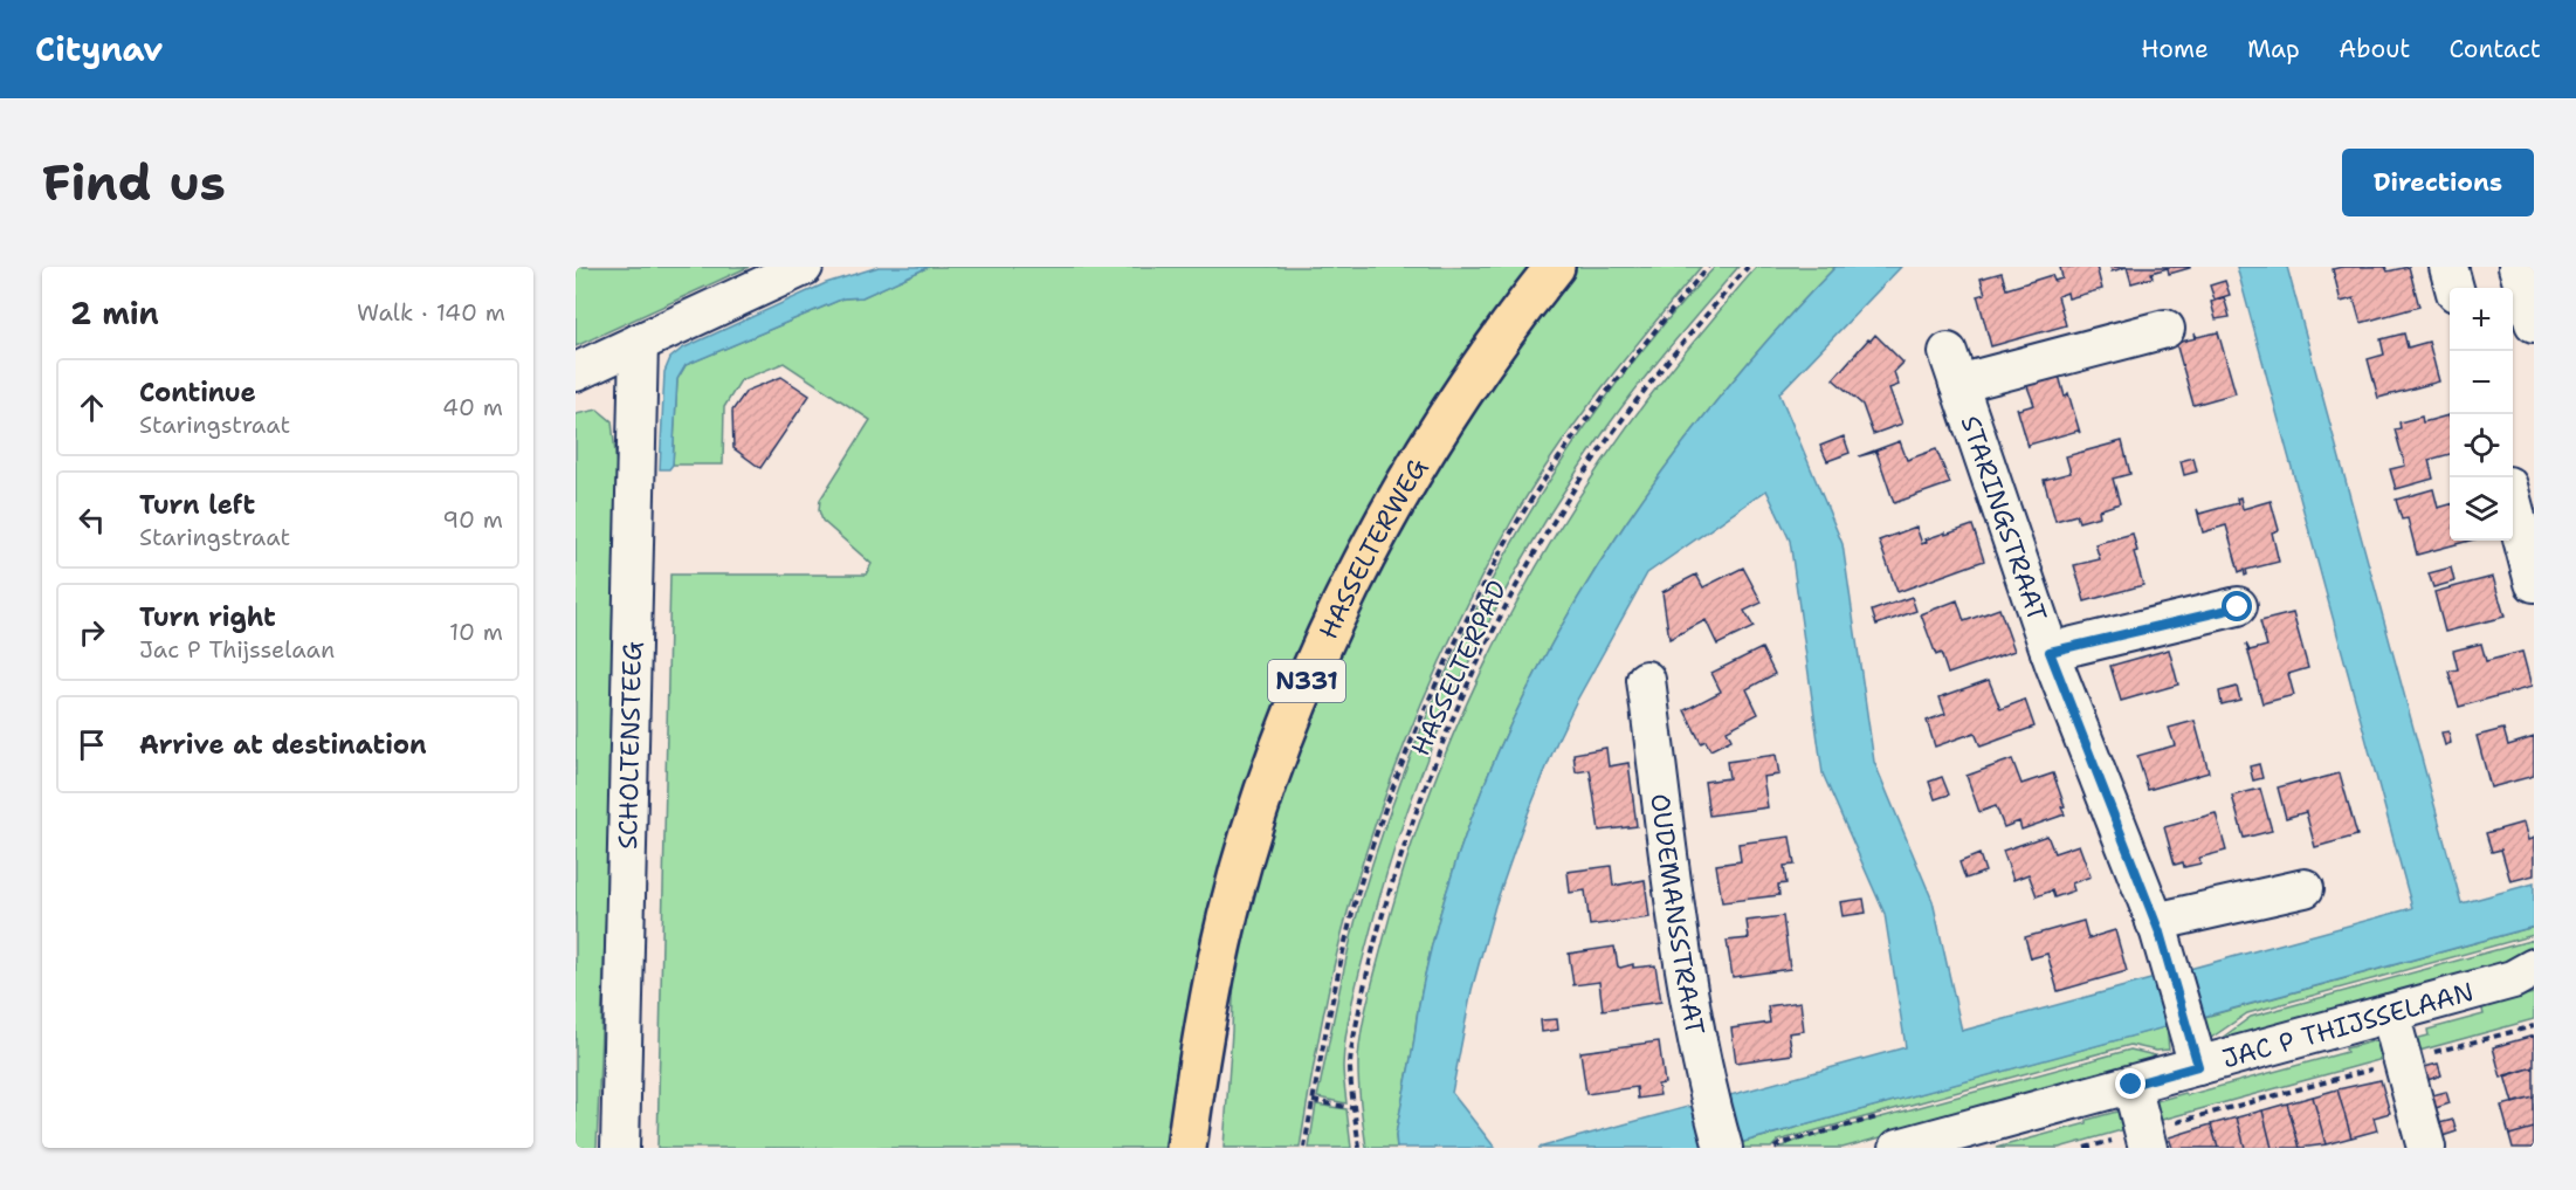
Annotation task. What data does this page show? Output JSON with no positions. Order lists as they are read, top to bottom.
{
  "streets": {
    "main road": ["HASSELTERWEG", "N331"],
    "street": [
      "STARINGSTRAAT",
      "SCHOLTENSTEEG",
      "OUDEMANSSTRAAT",
      "JAC P THIJSSELAAN"
    ],
    "path": ["HASSELTERPAD"]
  },
  "crossings": [
    ["STARINGSTRAAT", "JAC P THIJSSELAAN"]
  ],
  "page": {
    "header": "Citynav",
    "nav": [
      "Home",
      "Map",
      "About",
      "Contact"
    ],
    "buttons": "Directions",
    "title": "Find us",
    "heading": ["2 min", "Walk · 140 m"],
    "map_buttons": ["+", "−"],
    "list": [
      ["Continue", "Staringstraat", "40 m"],
      ["Turn left", "Staringstraat", "90 m"],
      ["Turn right", "Jac P Thijsselaan", "10 m"],
      "Arrive at destination"
    ]
  }
}
